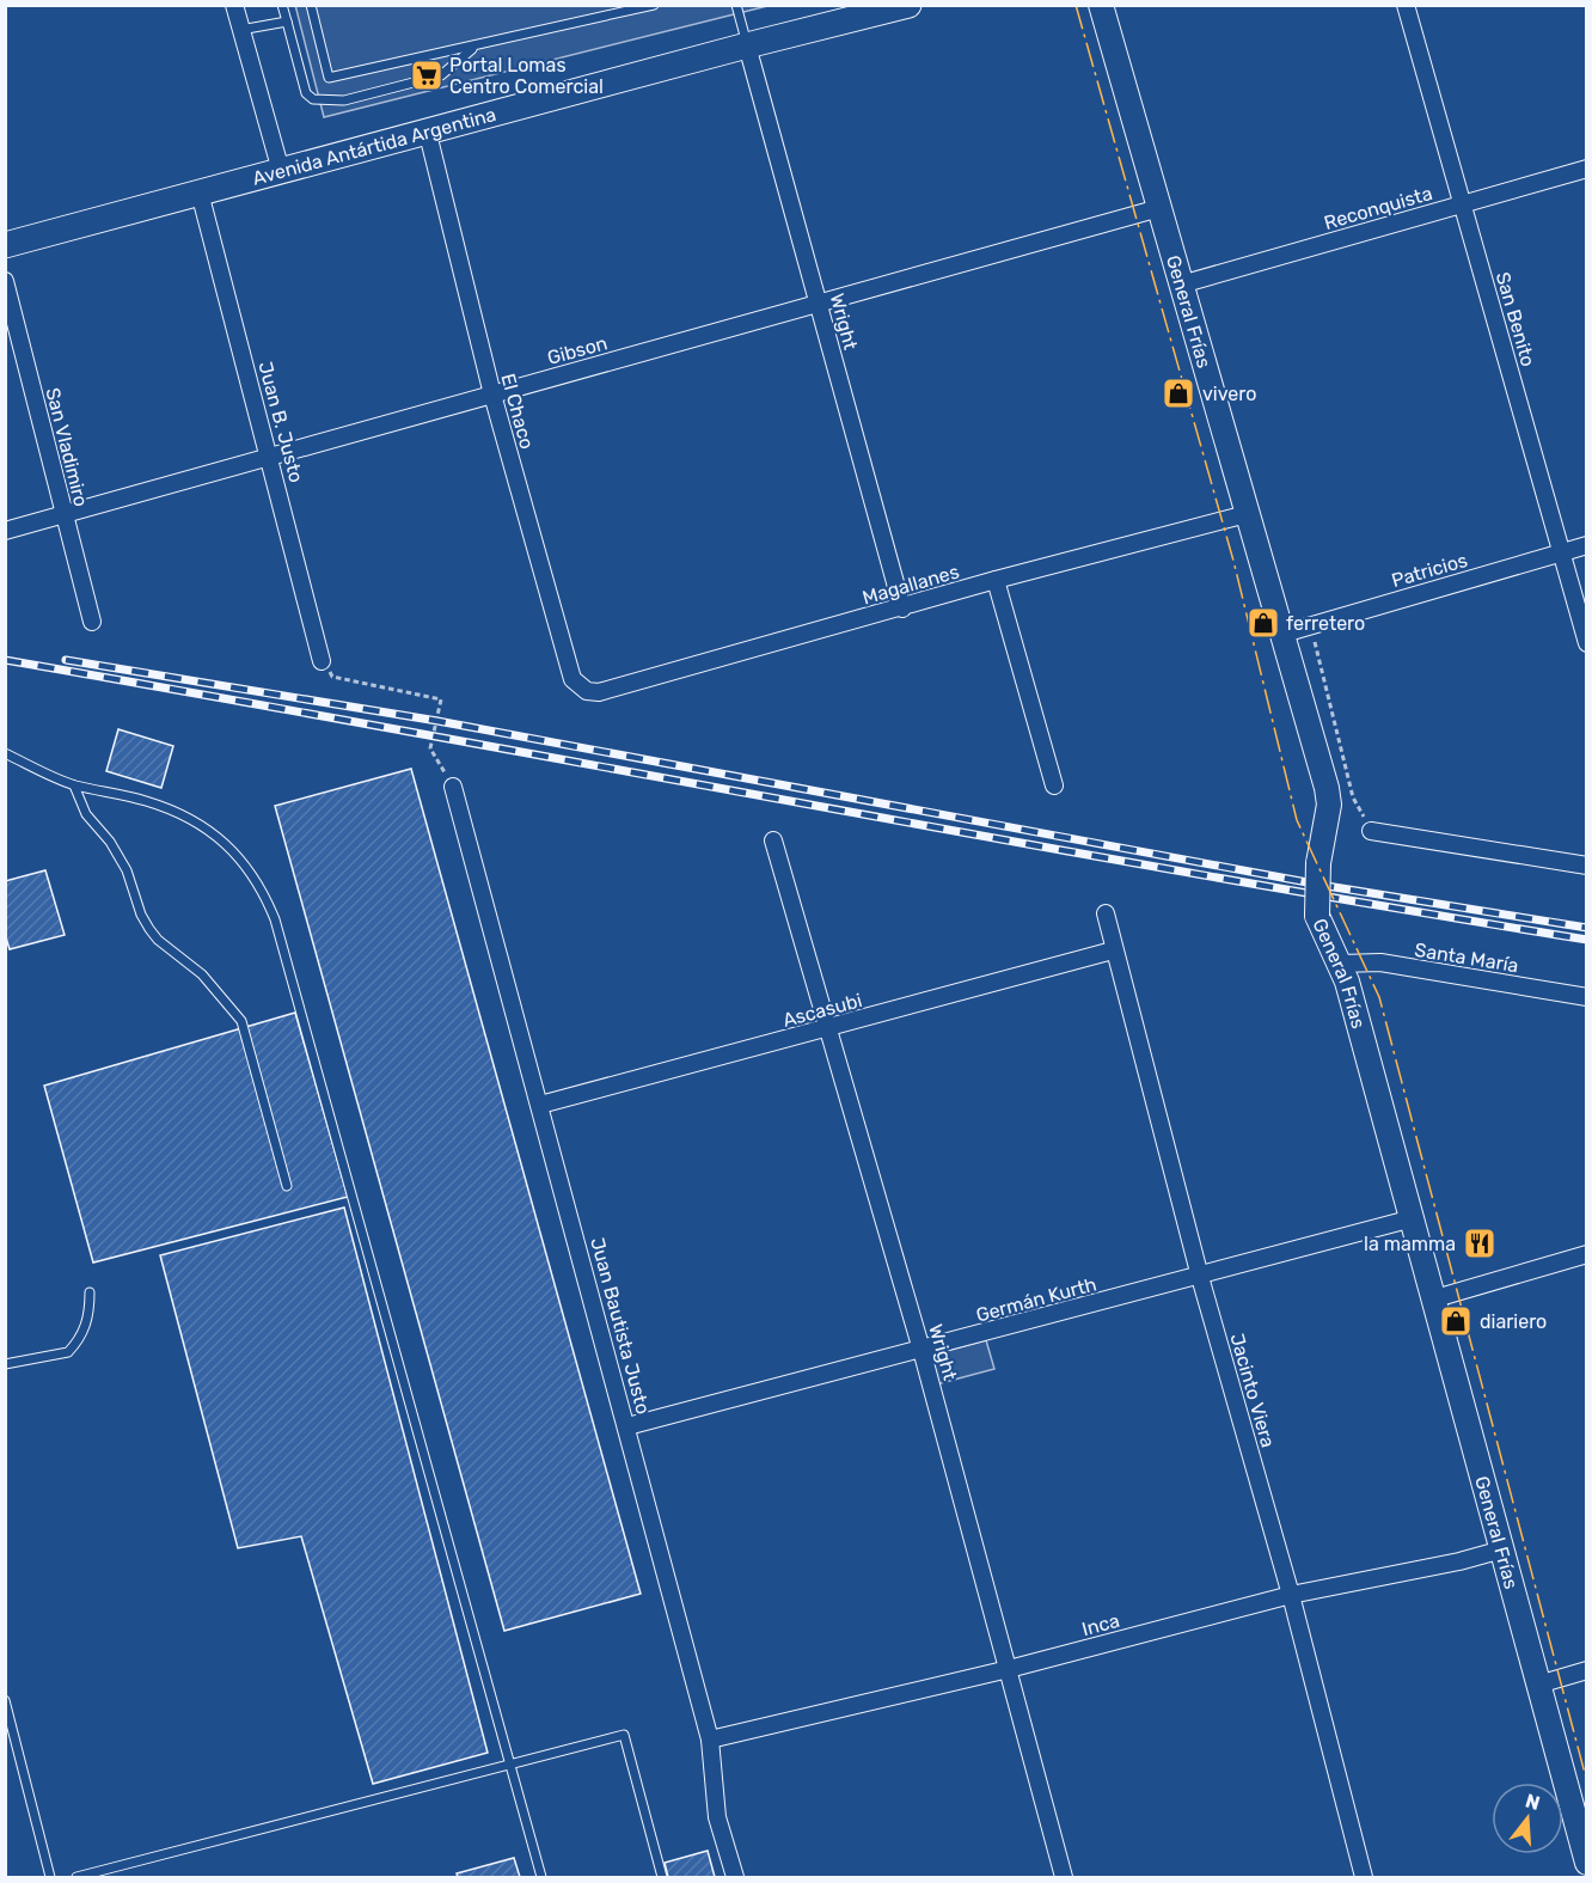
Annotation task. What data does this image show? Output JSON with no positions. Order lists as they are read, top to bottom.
{
  "streets": {
    "main road": ["Avenida Antártida Argentina", "General Frías"],
    "street": [
      "Reconquista",
      "San Benito",
      "Wright",
      "Gibson",
      "El Chaco",
      "Juan B. Justo",
      "San Vladimiro",
      "Patricios",
      "Magallanes",
      "Santa María",
      "Ascasubi",
      "Germán Kurth",
      "Juan Bautista Justo",
      "Jacinto Viera",
      "Inca"
    ]
  },
  "crossings": [
    ["Avenida Antártida Argentina", "Wright"],
    ["Avenida Antártida Argentina", "El Chaco"],
    ["Avenida Antártida Argentina", "Juan B. Justo"],
    ["Reconquista", "General Frías"],
    ["Reconquista", "San Benito"],
    ["General Frías", "Gibson"],
    ["General Frías", "Patricios"],
    ["General Frías", "Magallanes"],
    ["General Frías", "Santa María"],
    ["General Frías", "Germán Kurth"],
    ["General Frías", "Inca"],
    ["San Benito", "Patricios"],
    ["Wright", "Gibson"],
    ["Wright", "Magallanes"],
    ["Wright", "Ascasubi"],
    ["Wright", "Germán Kurth"],
    ["Wright", "Inca"],
    ["Gibson", "El Chaco"],
    ["Gibson", "Juan B. Justo"],
    ["Gibson", "San Vladimiro"],
    ["El Chaco", "Magallanes"],
    ["Ascasubi", "Juan Bautista Justo"],
    ["Ascasubi", "Jacinto Viera"],
    ["Germán Kurth", "Juan Bautista Justo"],
    ["Germán Kurth", "Jacinto Viera"],
    ["Juan Bautista Justo", "Inca"],
    ["Jacinto Viera", "Inca"]
  ],
  "places": {
    "supermarket": ["Portal Lomas Centro Comercial"],
    "shop": ["vivero", "ferretero", "diariero"],
    "restaurant": ["la mamma"]
  },
  "north": "top"
}
